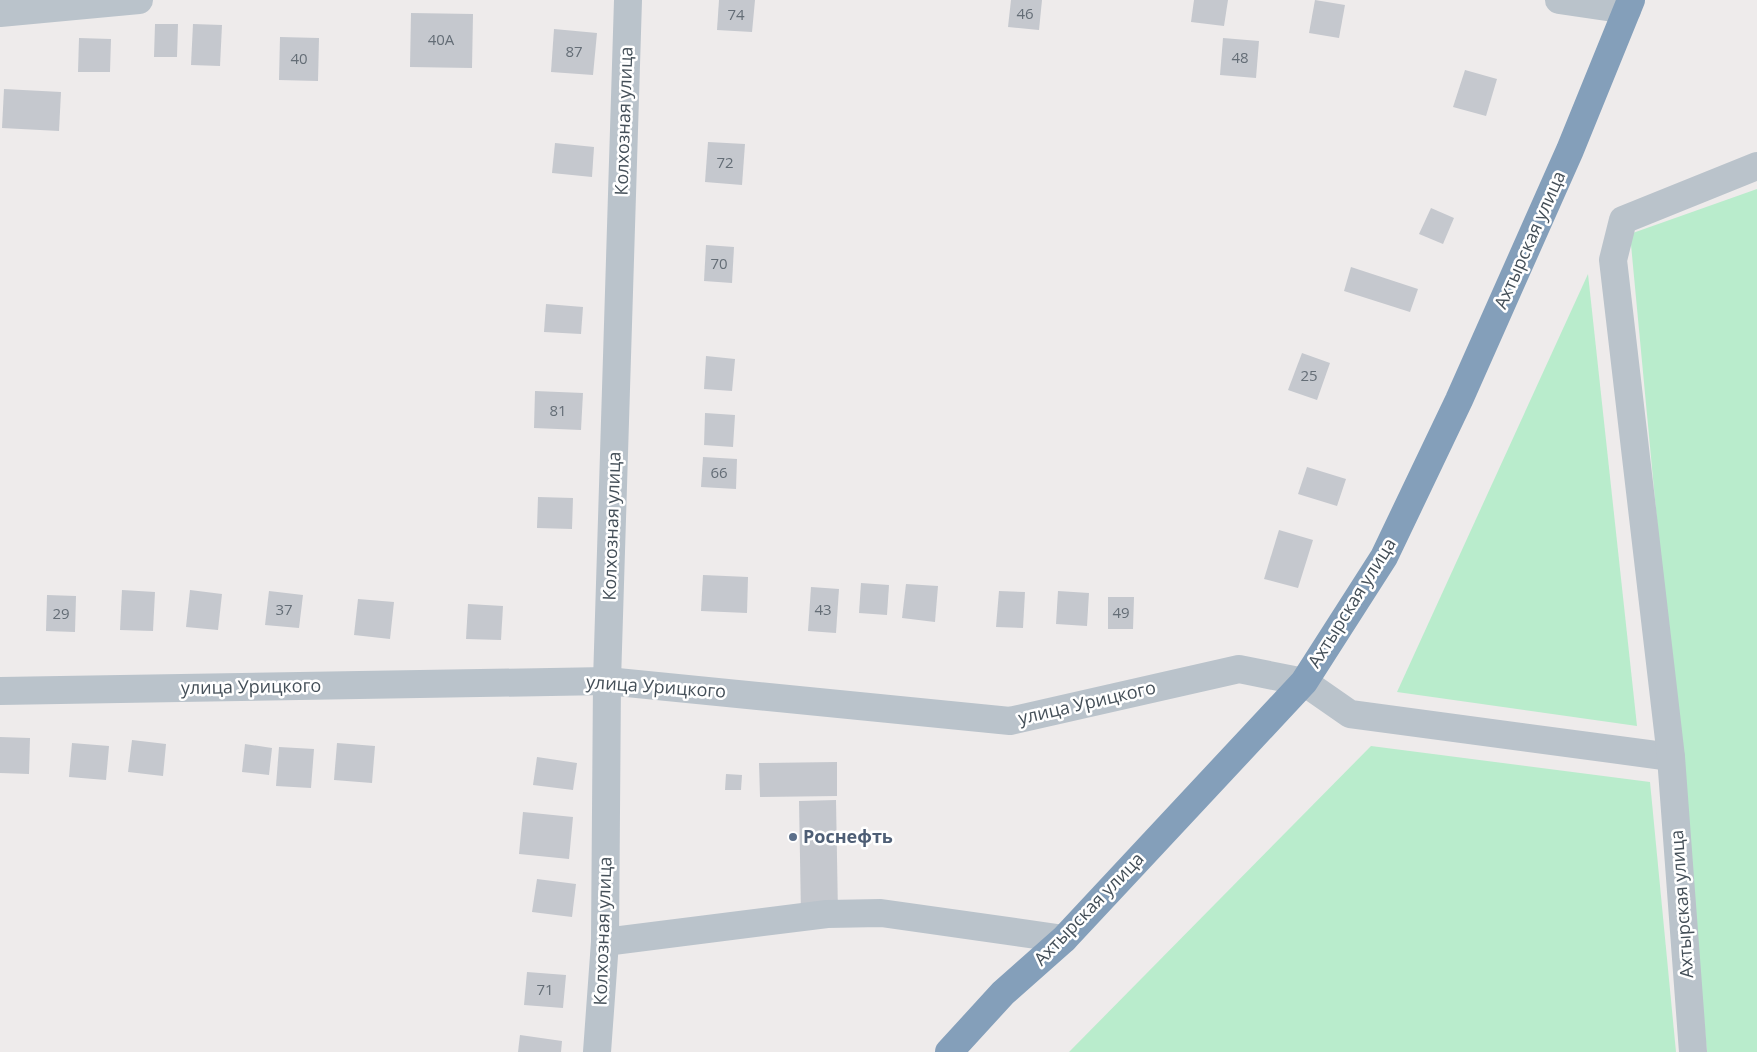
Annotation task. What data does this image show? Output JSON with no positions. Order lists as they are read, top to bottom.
{
  "streets": {
    "highway": ["Ахтырская улица"],
    "street": ["Колхозная улица", "улица Урицкого"]
  },
  "crossings": [
    ["Колхозная улица", "улица Урицкого"],
    ["Ахтырская улица", "улица Урицкого"]
  ],
  "places": ["Роснефть"],
  "house_numbers": [
    "46",
    "74",
    "40А",
    "87",
    "48",
    "40",
    "72",
    "70",
    "25",
    "81",
    "66",
    "37",
    "43",
    "49",
    "29",
    "71"
  ]
}
